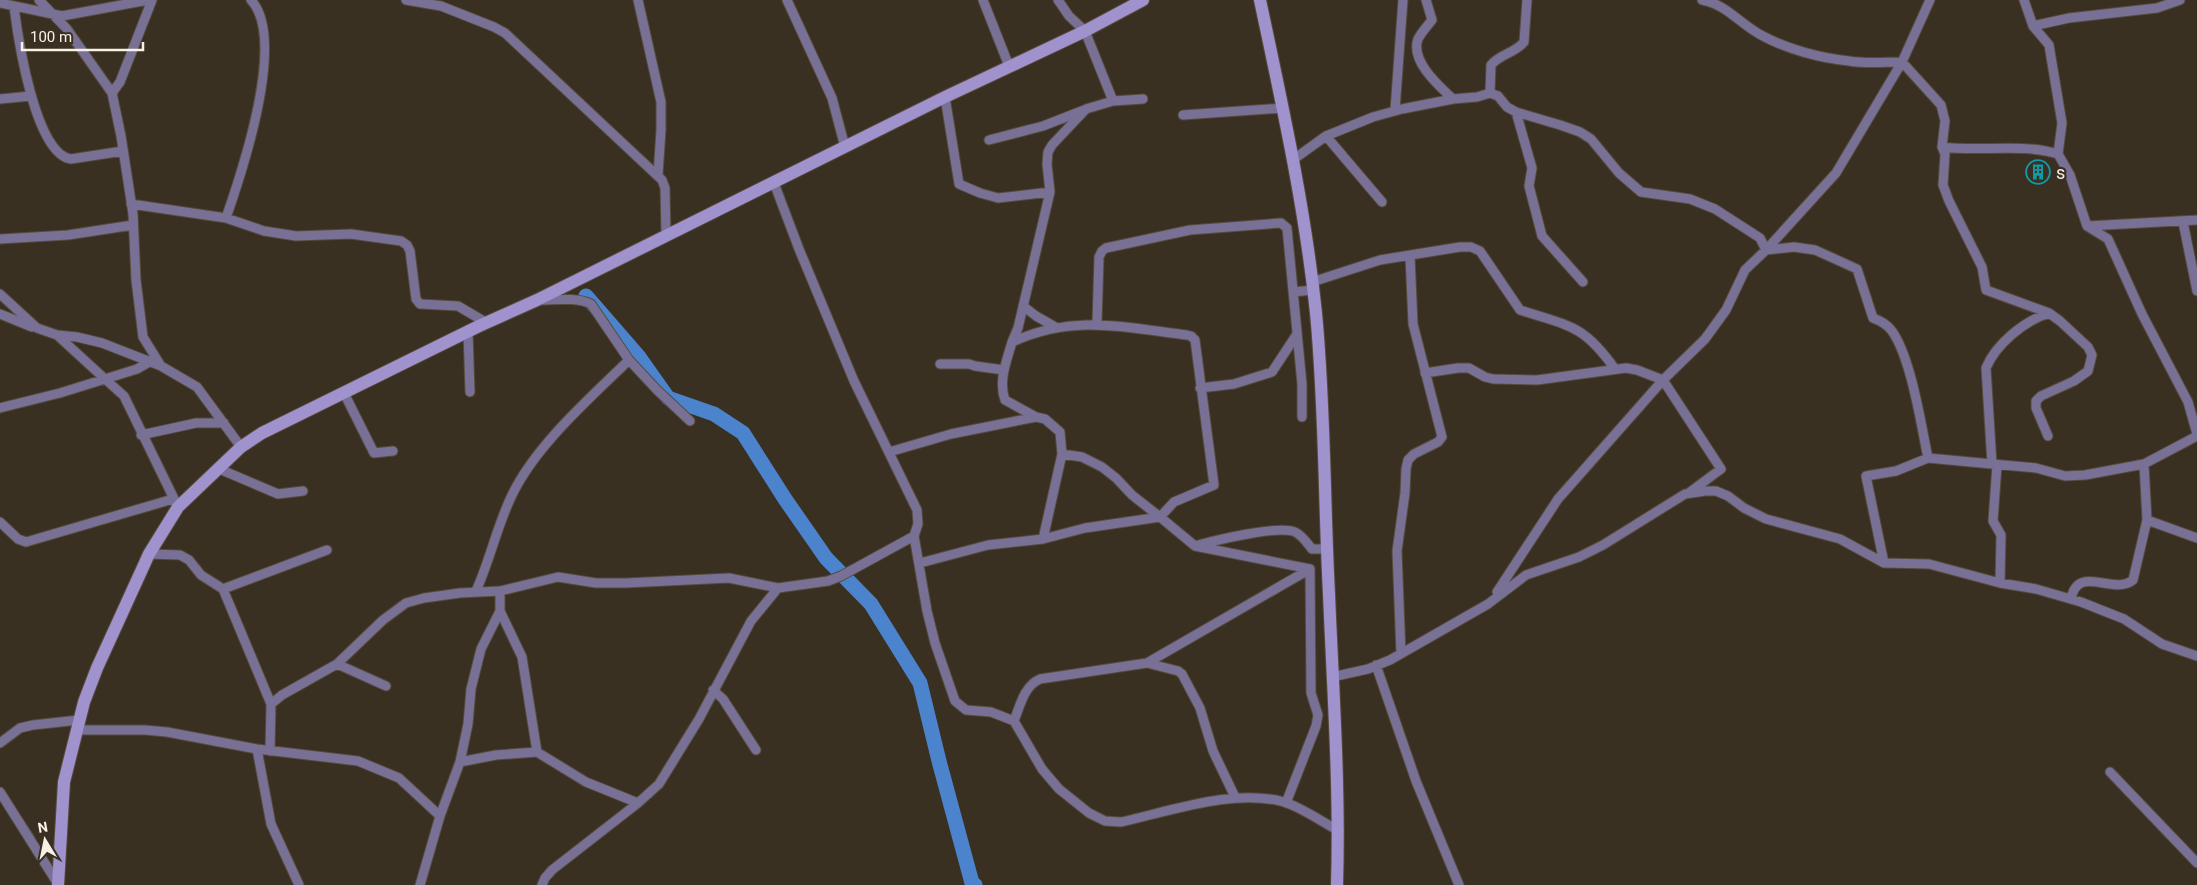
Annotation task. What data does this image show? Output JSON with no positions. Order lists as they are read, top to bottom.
{
  "places": {
    "building": ["s"]
  },
  "scale_bar": "100 m",
  "north": "top"
}
